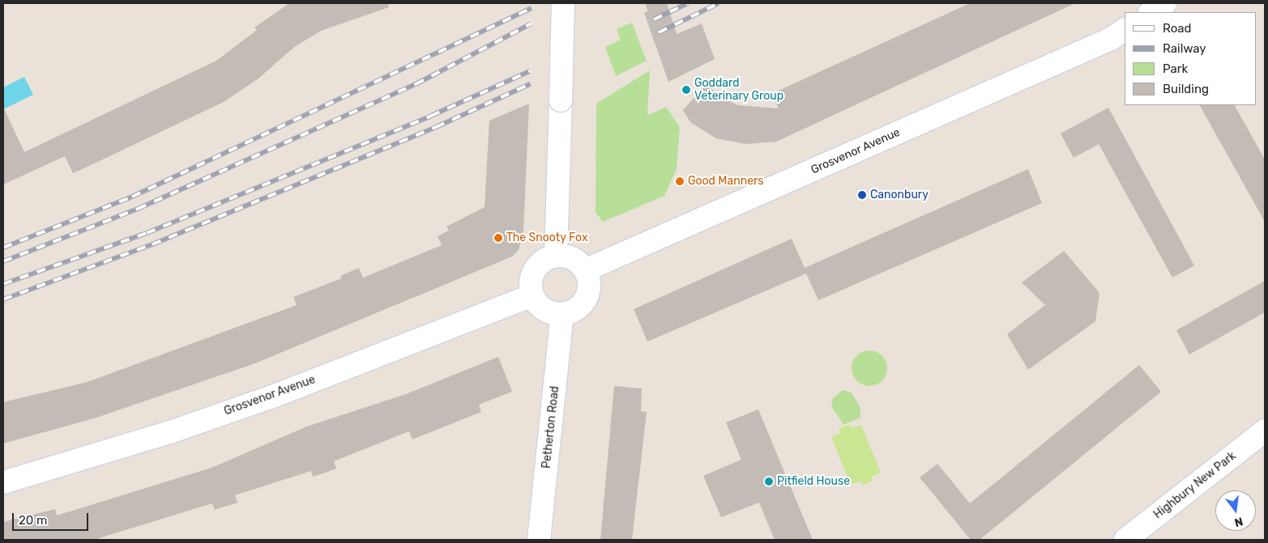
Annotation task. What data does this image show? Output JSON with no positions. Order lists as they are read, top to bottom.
{
  "streets": {
    "street": ["Grosvenor Avenue", "Petherton Road", "Highbury New Park"]
  },
  "crossings": [
    ["Grosvenor Avenue", "Petherton Road"]
  ],
  "places": [
    "Goddard Veterinary Group",
    "Good Manners",
    "Canonbury",
    "The Snooty Fox",
    "Pitfield House"
  ],
  "legend": [
    "Road",
    "Railway",
    "Park",
    "Building"
  ],
  "scale_bar": "20 m",
  "north": "bottom"
}
